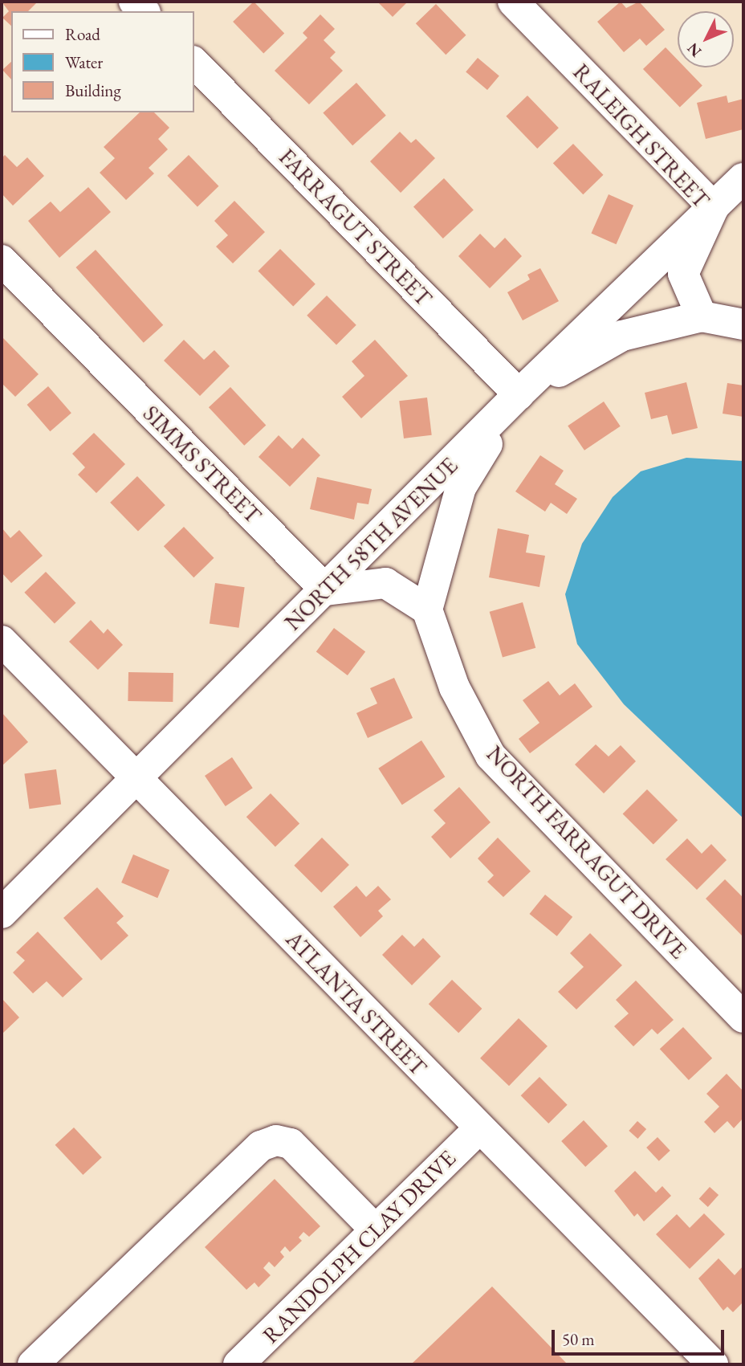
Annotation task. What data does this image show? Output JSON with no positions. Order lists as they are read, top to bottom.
{
  "streets": {
    "street": [
      "RALEIGH STREET",
      "FARRAGUT STREET",
      "SIMMS STREET",
      "NORTH 58TH AVENUE",
      "NORTH FARRAGUT DRIVE",
      "ATLANTA STREET",
      "RANDOLPH CLAY DRIVE"
    ]
  },
  "crossings": [
    ["RALEIGH STREET", "NORTH 58TH AVENUE"],
    ["FARRAGUT STREET", "NORTH 58TH AVENUE"],
    ["SIMMS STREET", "NORTH 58TH AVENUE"],
    ["NORTH 58TH AVENUE", "ATLANTA STREET"],
    ["ATLANTA STREET", "RANDOLPH CLAY DRIVE"]
  ],
  "legend": ["Road", "Water", "Building"],
  "scale_bar": "50 m",
  "north": "bottom left"
}
